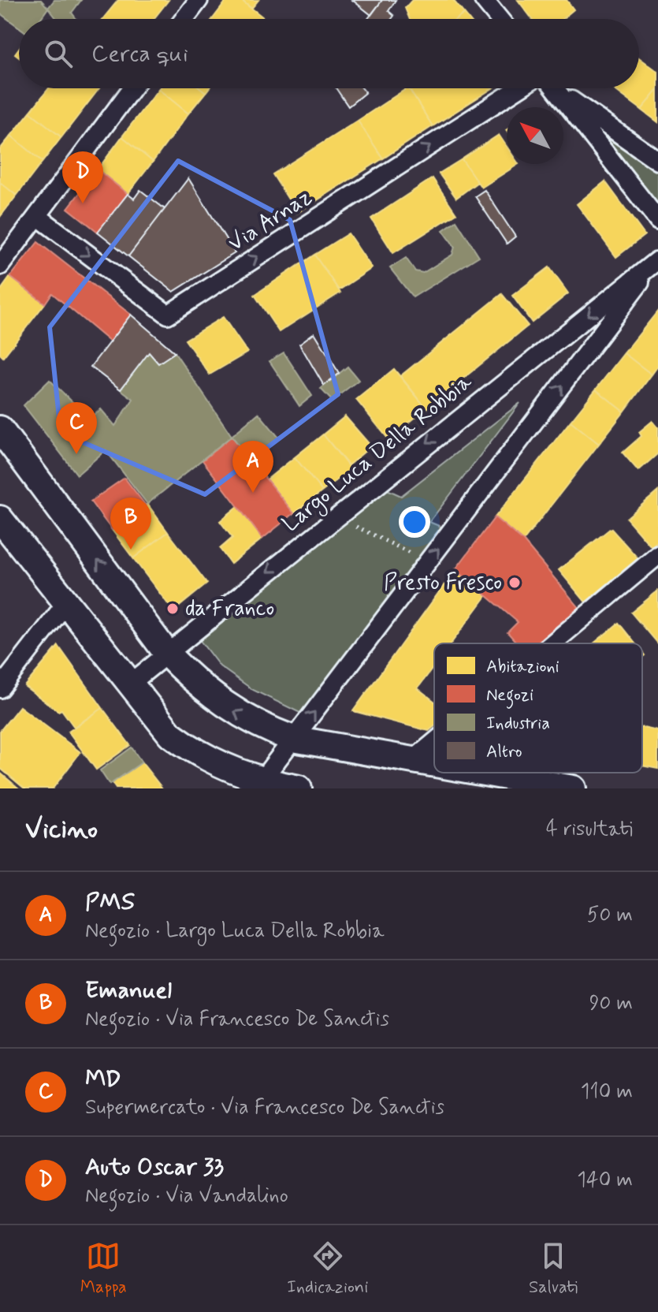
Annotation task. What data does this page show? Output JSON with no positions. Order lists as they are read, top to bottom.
{
  "streets": {
    "street": ["Via Arnaz", "Largo Luca Della Robbia"]
  },
  "one_way": ["Via Arnaz"],
  "places": ["Presto Fresco", "da Franco"],
  "legend": [
    "Abitazioni",
    "Negozi",
    "Industria",
    "Altro"
  ],
  "north": "top left",
  "page": {
    "search": "Cerca qui",
    "pins": [
      "D",
      "C",
      "A",
      "B"
    ],
    "heading": ["Vicino", "4 risultati"],
    "list": [
      {
        "mark": "A",
        "name": "PMS",
        "note": "Negozio · Largo Luca Della Robbia",
        "value": "50 m"
      },
      {
        "mark": "B",
        "name": "Emanuel",
        "note": "Negozio · Via Francesco De Sanctis",
        "value": "90 m"
      },
      {
        "mark": "C",
        "name": "MD",
        "note": "Supermercato · Via Francesco De Sanctis",
        "value": "110 m"
      },
      {
        "mark": "D",
        "name": "Auto Oscar 33",
        "note": "Negozio · Via Vandalino",
        "value": "140 m"
      }
    ],
    "nav": ["Mappa", "Indicazioni", "Salvati"]
  }
}
